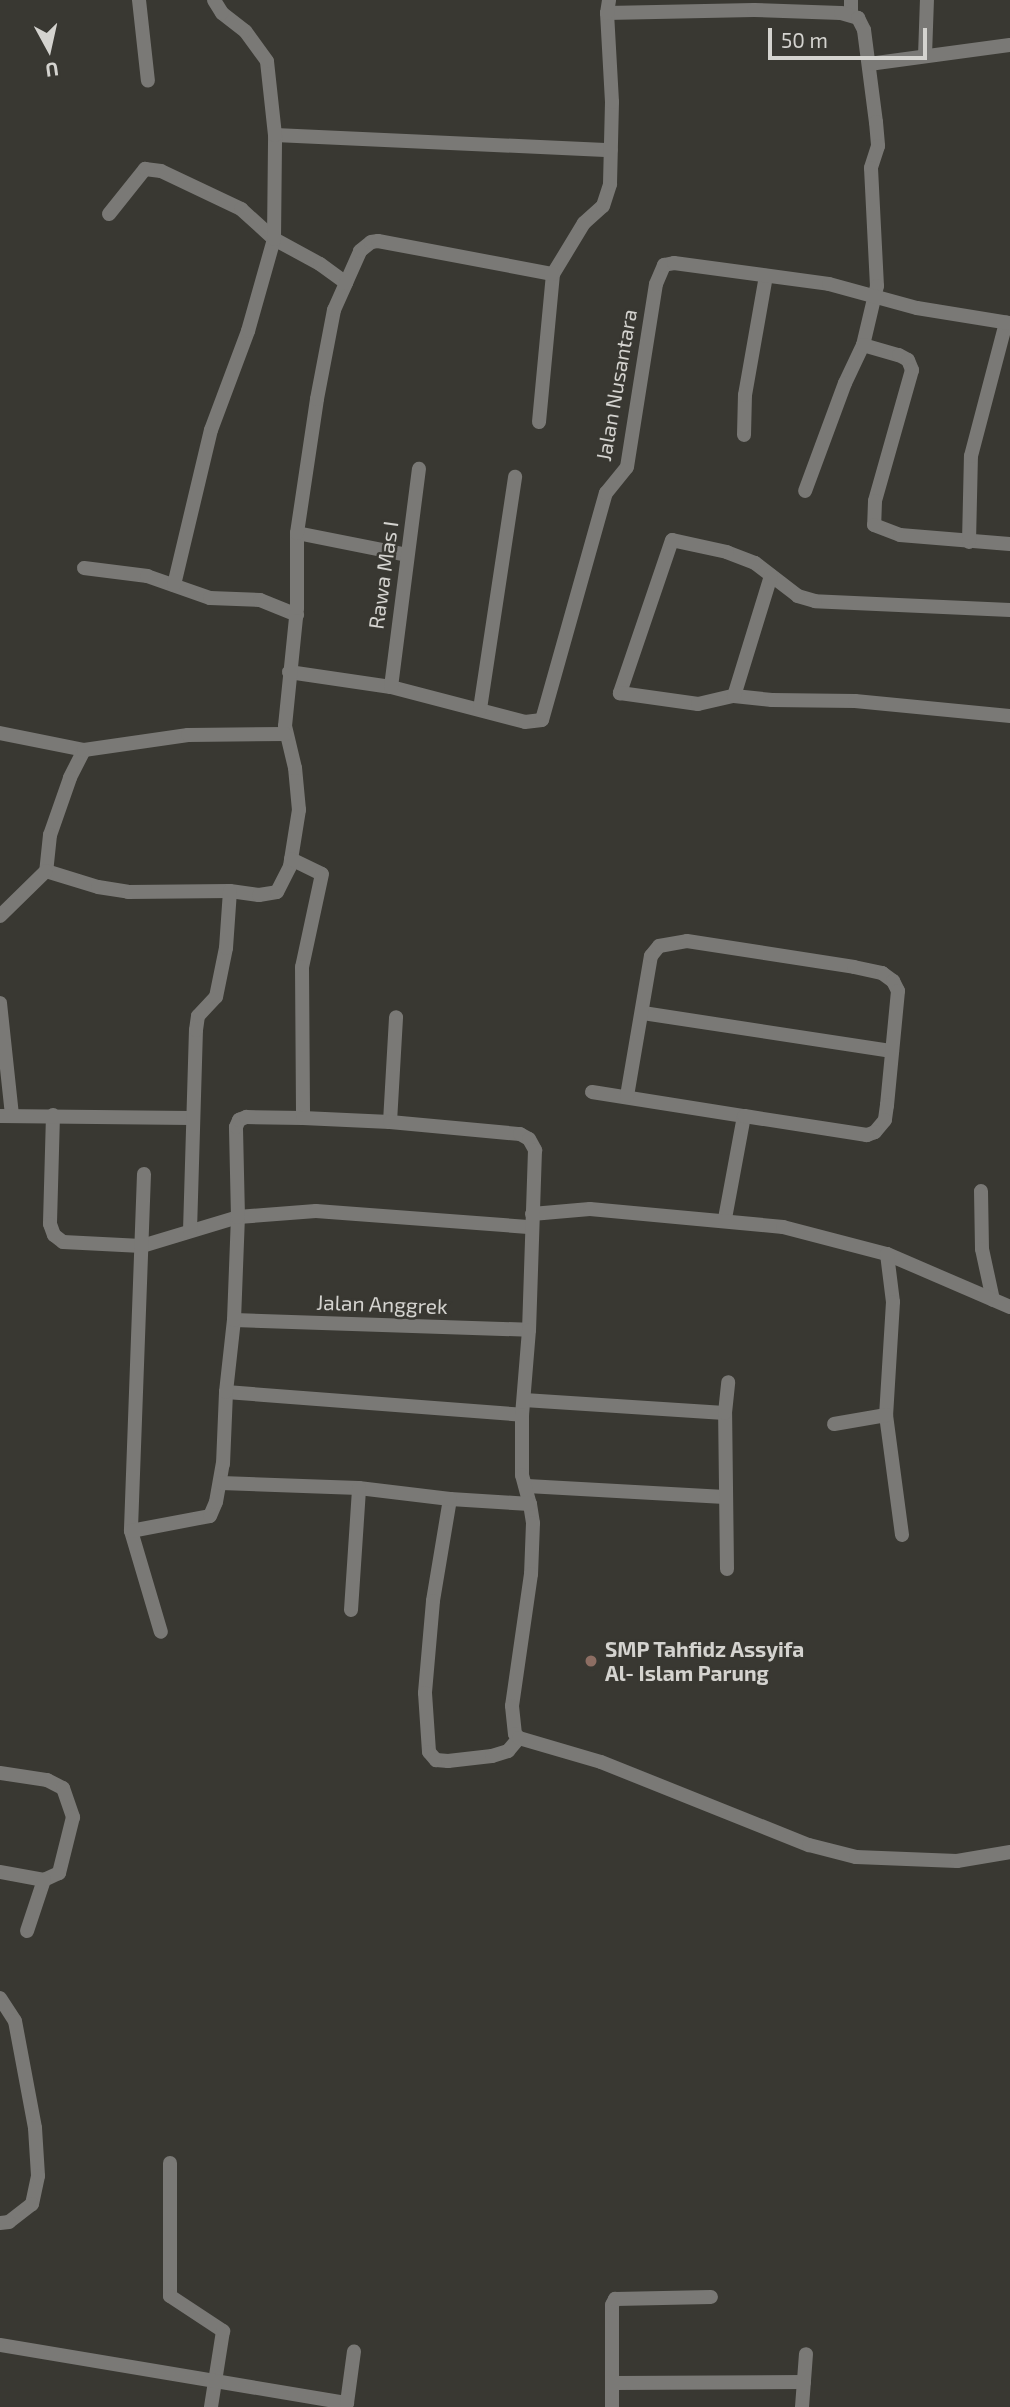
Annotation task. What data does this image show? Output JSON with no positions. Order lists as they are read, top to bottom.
{
  "streets": {
    "street": ["Jalan Nusantara", "Rawa Mas I", "Jalan Anggrek"]
  },
  "crossings": [
    ["Jalan Nusantara", "Rawa Mas I"]
  ],
  "places": ["SMP Tahfidz Assyifa Al- Islam Parung"],
  "scale_bar": "50 m",
  "north": "bottom"
}
